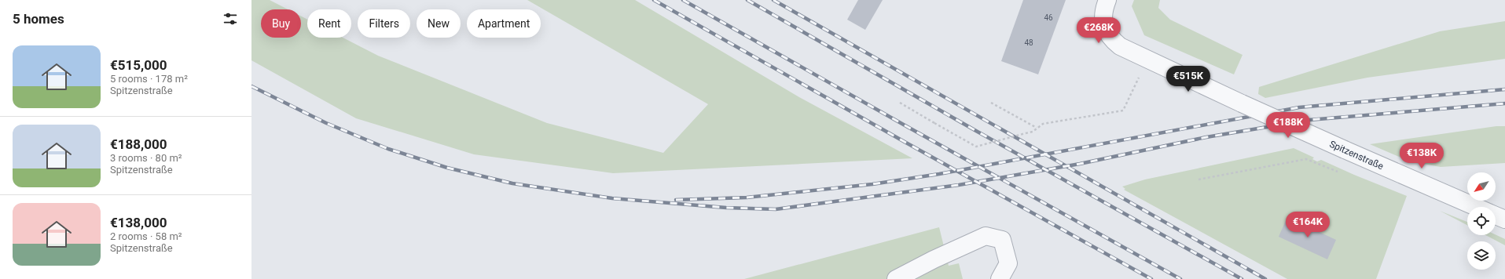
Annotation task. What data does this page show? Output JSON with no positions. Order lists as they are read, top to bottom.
{
  "streets": {
    "street": ["Spitzenstraße"]
  },
  "house_numbers": ["46", "48"],
  "north": "bottom left",
  "page": {
    "heading": "5 homes",
    "chip": [
      "Buy",
      "Rent",
      "Filters",
      "New",
      "Apartment"
    ],
    "price": [
      "€268K",
      "€515K",
      "€188K",
      "€138K",
      "€164K"
    ],
    "list": [
      {
        "name": "€515,000",
        "note": "5 rooms · 178 m² · Spitzenstraße"
      },
      {
        "name": "€188,000",
        "note": "3 rooms · 80 m² · Spitzenstraße"
      },
      {
        "name": "€138,000",
        "note": "2 rooms · 58 m² · Spitzenstraße"
      }
    ]
  }
}
